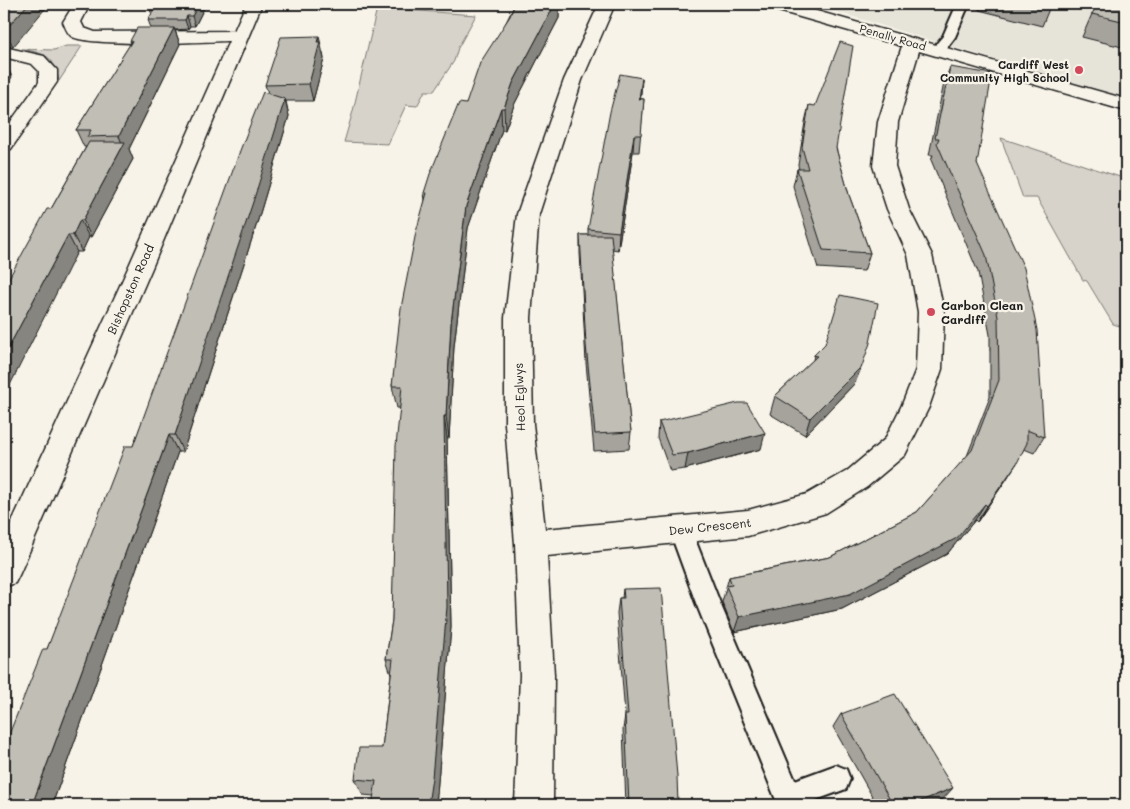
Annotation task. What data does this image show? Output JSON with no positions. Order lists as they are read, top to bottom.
{
  "streets": {
    "street": [
      "Penally Road",
      "Bishopston Road",
      "Heol Eglwys",
      "Dew Crescent"
    ]
  },
  "crossings": [
    ["Penally Road", "Dew Crescent"],
    ["Heol Eglwys", "Dew Crescent"]
  ],
  "places": ["Cardiff West Community High School", "Carbon Clean Cardiff"]
}
